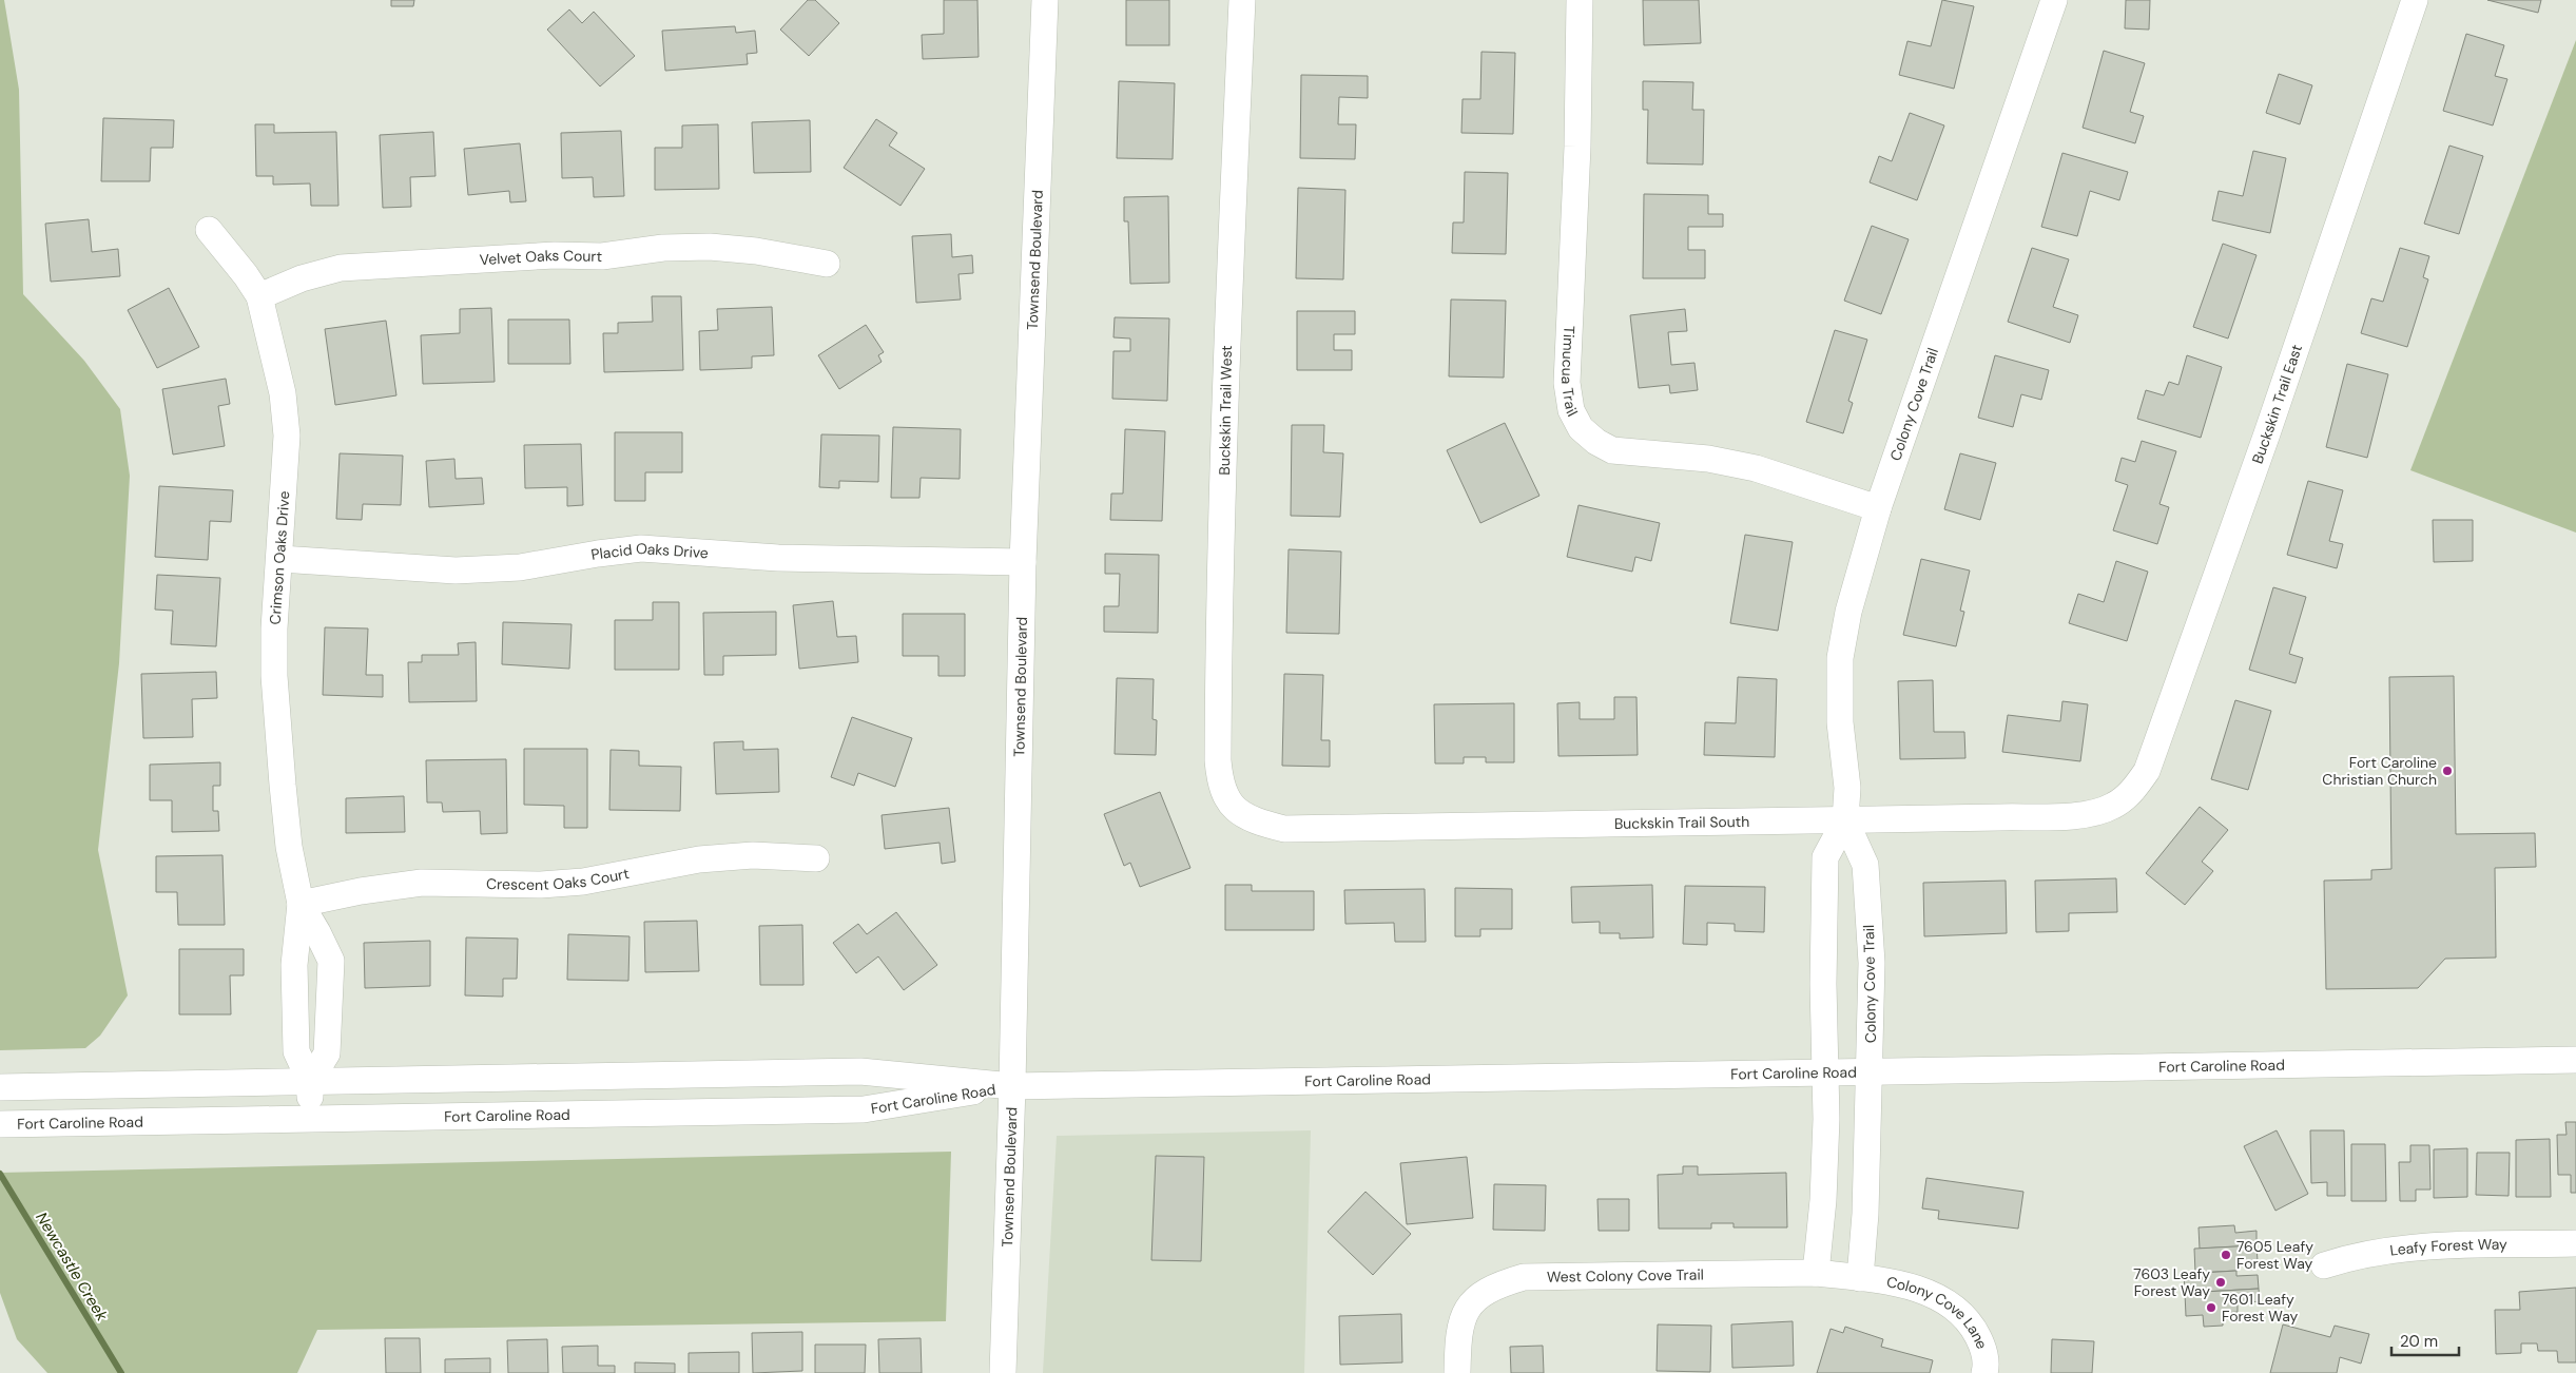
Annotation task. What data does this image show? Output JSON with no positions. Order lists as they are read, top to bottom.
{
  "streets": {
    "street": [
      "Velvet Oaks Court",
      "Townsend Boulevard",
      "Timucua Trail",
      "Colony Cove Trail",
      "Buckskin Trail East",
      "Buckskin Trail West",
      "Placid Oaks Drive",
      "Crimson Oaks Drive",
      "Buckskin Trail South",
      "Crescent Oaks Court",
      "Fort Caroline Road",
      "Leafy Forest Way",
      "West Colony Cove Trail",
      "Colony Cove Lane"
    ]
  },
  "crossings": [
    ["Velvet Oaks Court", "Crimson Oaks Drive"],
    ["Townsend Boulevard", "Placid Oaks Drive"],
    ["Townsend Boulevard", "Fort Caroline Road"],
    ["Timucua Trail", "Colony Cove Trail"],
    ["Colony Cove Trail", "Buckskin Trail South"],
    ["Colony Cove Trail", "Fort Caroline Road"],
    ["Colony Cove Trail", "West Colony Cove Trail"],
    ["Colony Cove Trail", "Colony Cove Lane"],
    ["Buckskin Trail East", "Buckskin Trail South"],
    ["Buckskin Trail West", "Buckskin Trail South"],
    ["Placid Oaks Drive", "Crimson Oaks Drive"],
    ["Crimson Oaks Drive", "Crescent Oaks Court"],
    ["Crimson Oaks Drive", "Fort Caroline Road"],
    ["West Colony Cove Trail", "Colony Cove Lane"]
  ],
  "water": ["Newcastle Creek"],
  "places": [
    "Fort Caroline Christian Church",
    "7605 Leafy Forest Way",
    "7603 Leafy Forest Way",
    "7601 Leafy Forest Way"
  ],
  "scale_bar": "20 m"
}
